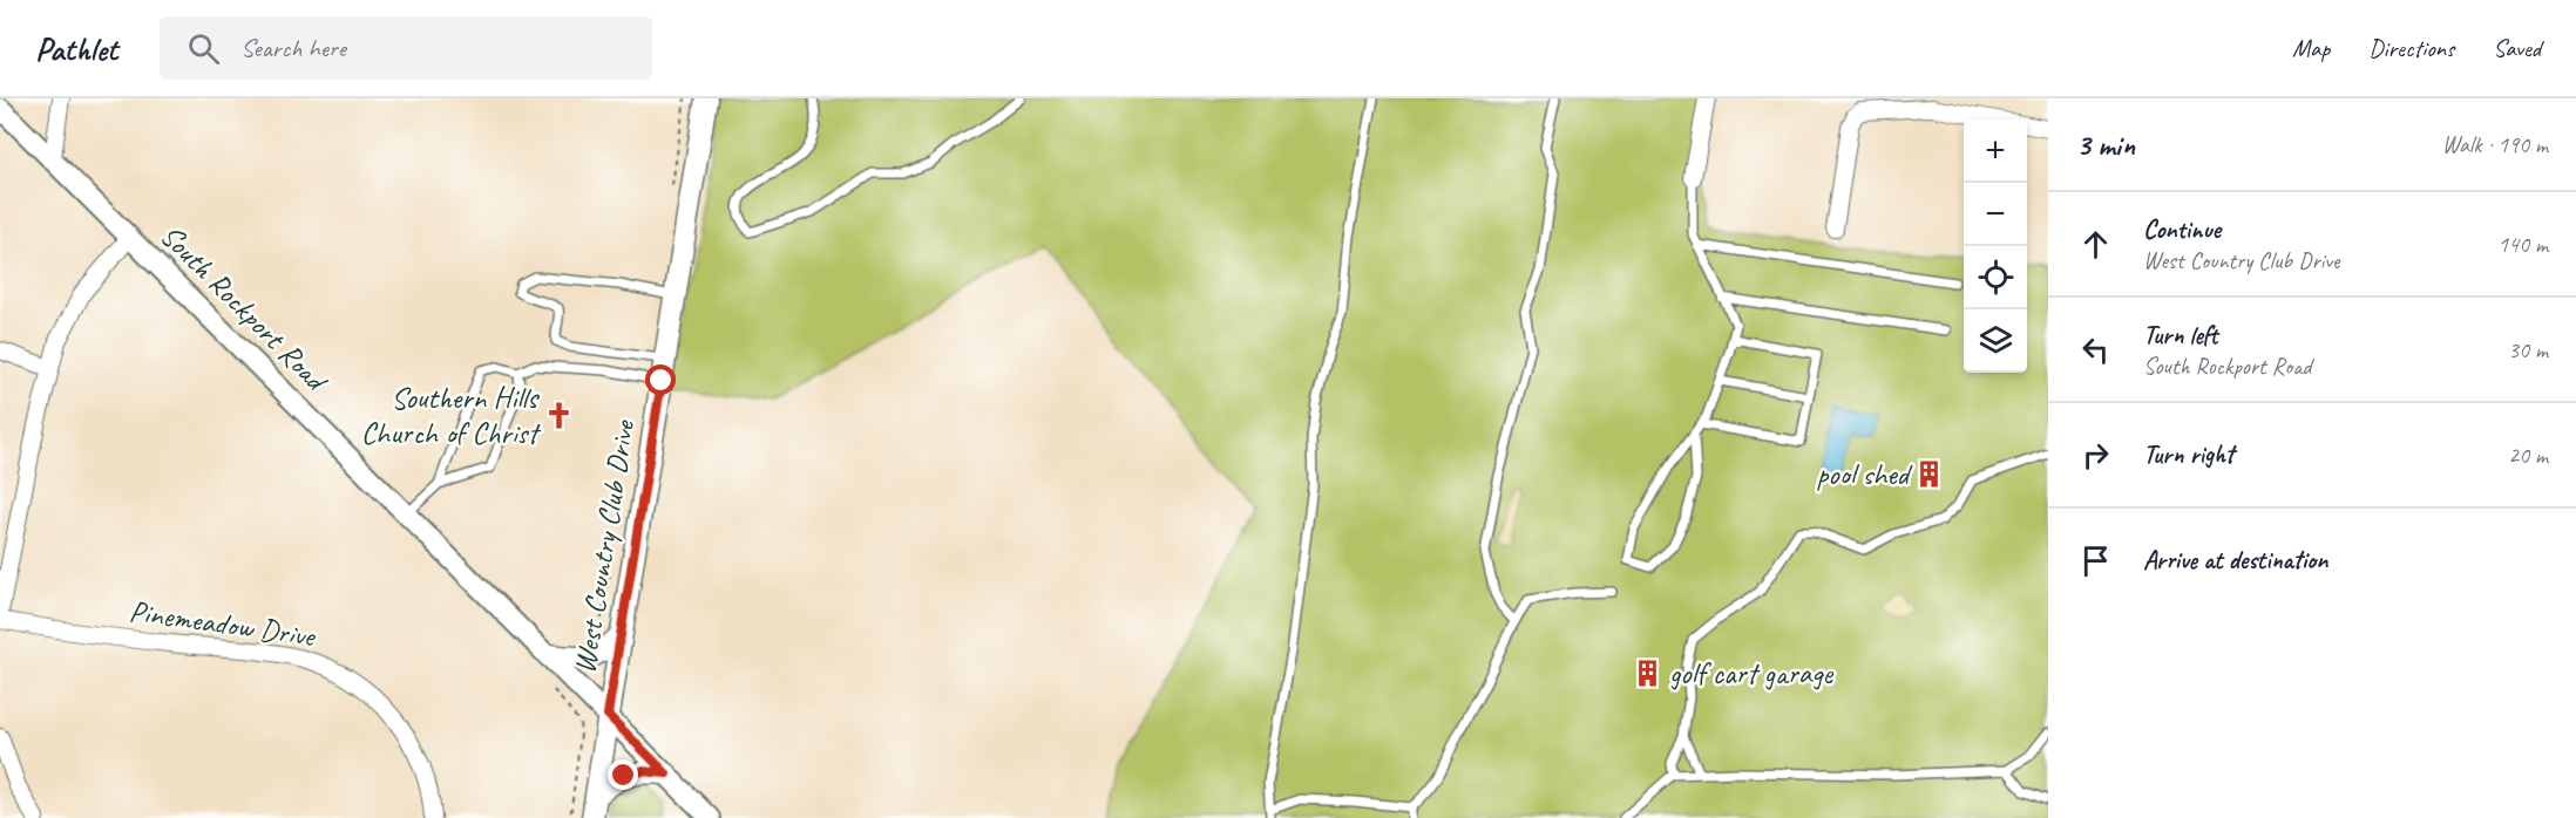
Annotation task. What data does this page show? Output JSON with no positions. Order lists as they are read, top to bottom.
{
  "streets": {
    "main road": ["West Country Club Drive"],
    "street": ["South Rockport Road", "Pinemeadow Drive"]
  },
  "crossings": [
    ["South Rockport Road", "West Country Club Drive"]
  ],
  "places": {
    "church": ["Southern Hills Church of Christ"],
    "building": ["pool shed", "golf cart garage"]
  },
  "page": {
    "header": "Pathlet",
    "search": "Search here",
    "nav": ["Map", "Directions", "Saved"],
    "heading": ["3 min", "Walk · 190 m"],
    "map_buttons": ["+", "−"],
    "list": [
      ["Continue", "West Country Club Drive", "140 m"],
      ["Turn left", "South Rockport Road", "30 m"],
      ["Turn right", "20 m"],
      "Arrive at destination"
    ]
  }
}
